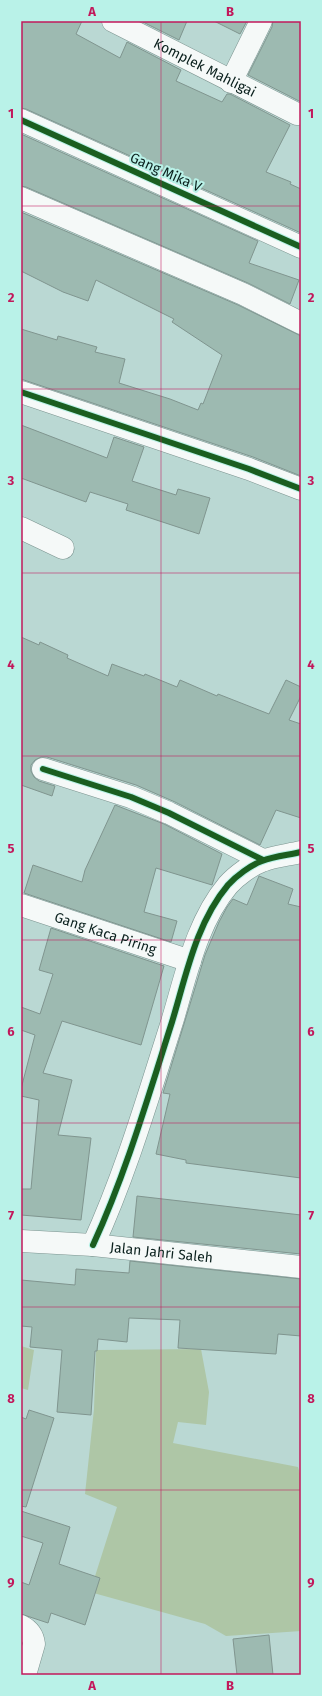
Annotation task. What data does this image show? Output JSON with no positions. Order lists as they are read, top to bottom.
{
  "streets": {
    "street": [
      "Komplek Mahligai",
      "Gang Mika V",
      "Gang Kaca Piring",
      "Jalan Jahri Saleh"
    ]
  },
  "grid": {
    "columns": ["A", "B"],
    "rows": [
      "1",
      "2",
      "3",
      "4",
      "5",
      "6",
      "7",
      "8",
      "9"
    ]
  }
}
